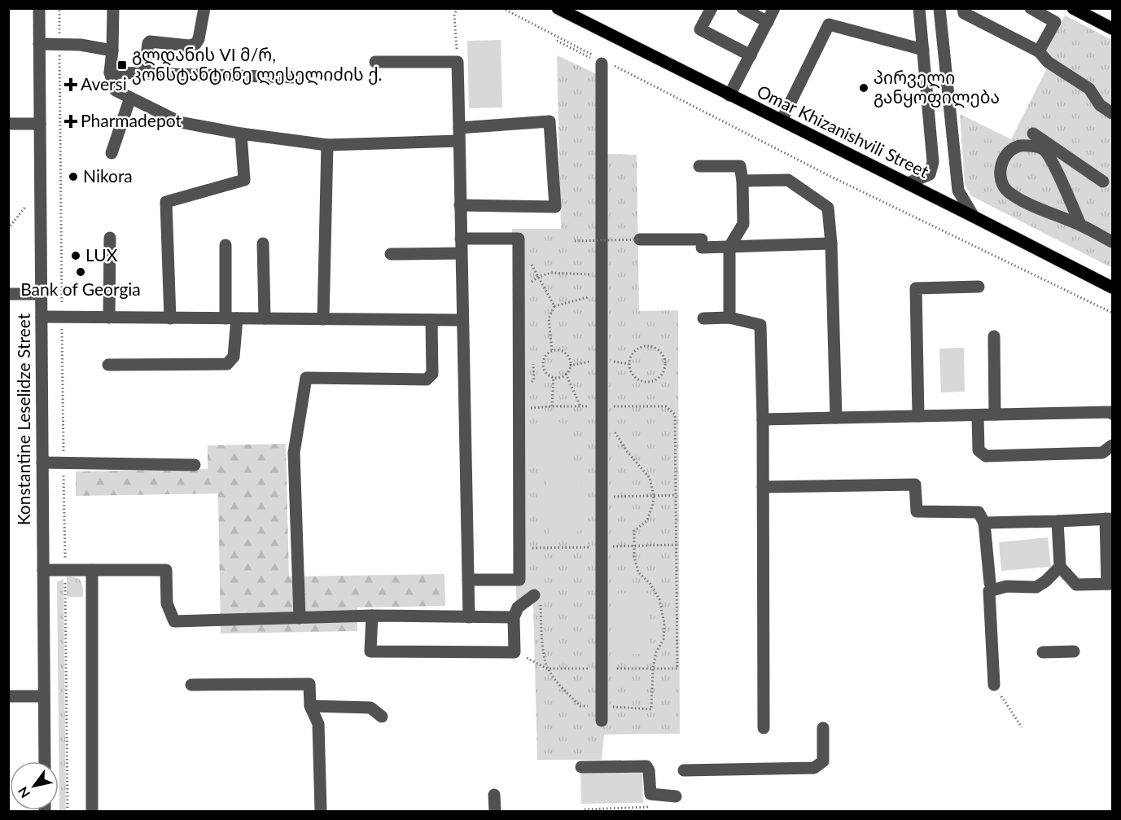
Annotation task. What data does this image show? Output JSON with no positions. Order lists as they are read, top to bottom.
{
  "streets": {
    "main road": ["Omar Khizanishvili Street"],
    "street": ["Konstantine Leselidze Street"]
  },
  "places": {
    "transit": ["გლდანის VI მ/რ, კონსტანტინე ლესელიძის ქ."],
    "health": ["Aversi", "Pharmadepot"],
    "other": [
      "პირველი განყოფილება",
      "Nikora",
      "LUX",
      "Bank of Georgia"
    ]
  },
  "north": "bottom left"
}
